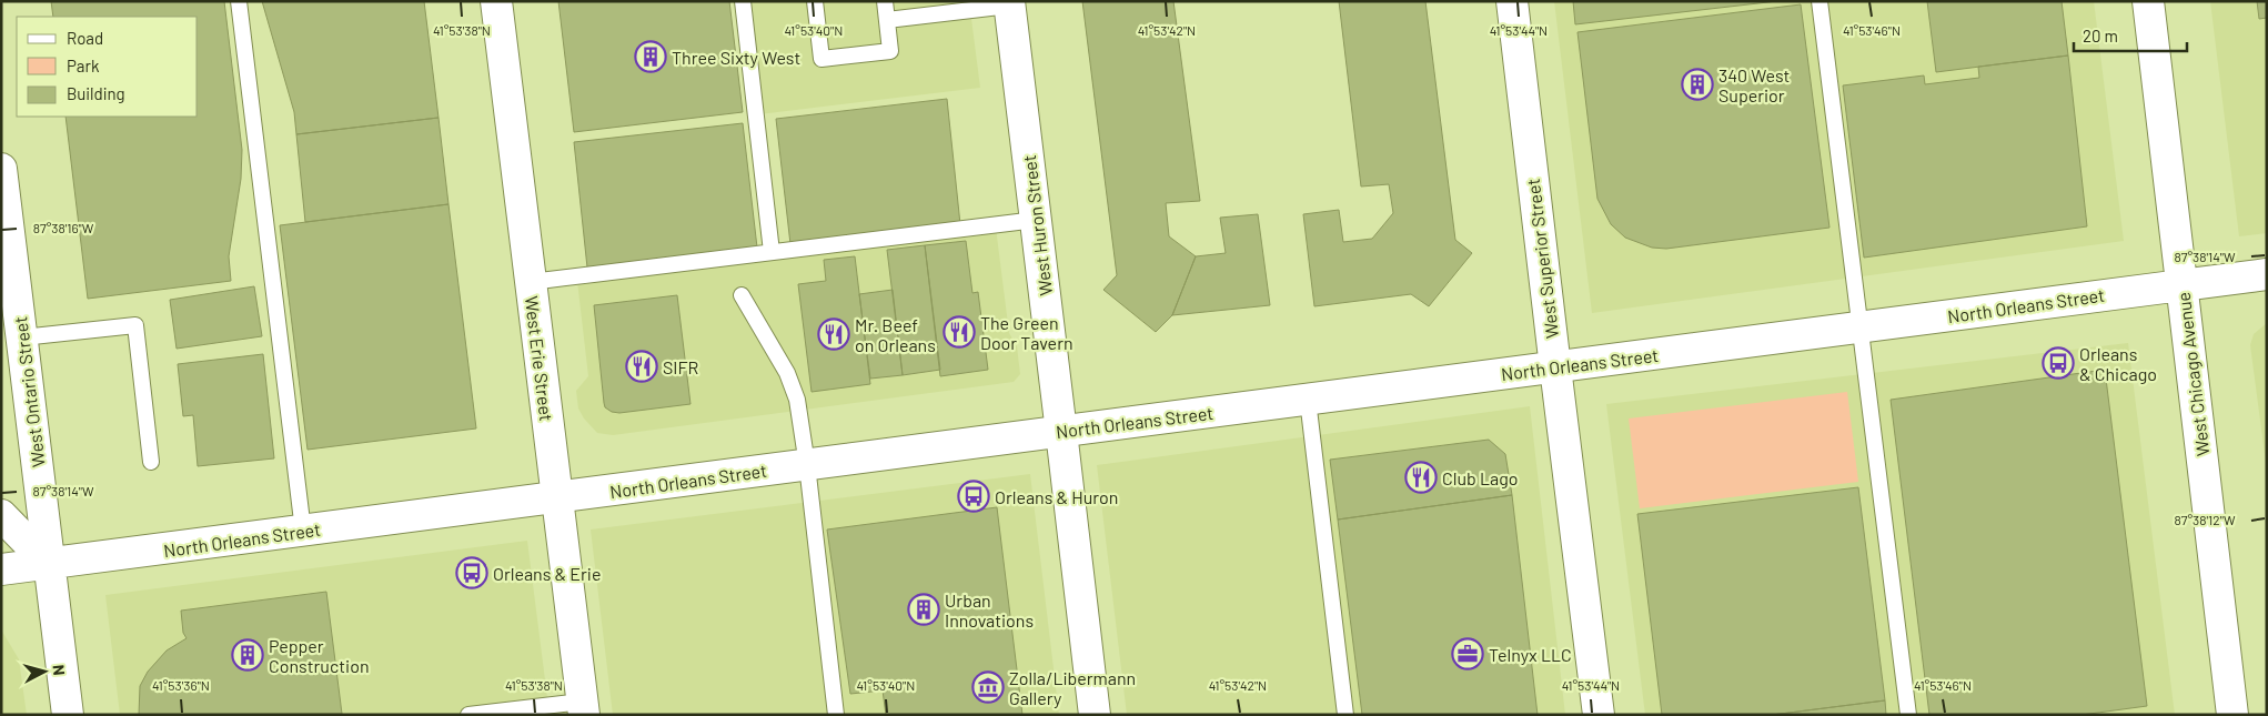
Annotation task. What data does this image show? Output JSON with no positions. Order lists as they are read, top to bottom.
{
  "streets": {
    "main road": [
      "West Huron Street",
      "West Superior Street",
      "North Orleans Street",
      "West Erie Street",
      "West Chicago Avenue",
      "West Ontario Street"
    ]
  },
  "crossings": [
    ["West Huron Street", "North Orleans Street"],
    ["West Superior Street", "North Orleans Street"],
    ["North Orleans Street", "West Erie Street"],
    ["North Orleans Street", "West Chicago Avenue"],
    ["North Orleans Street", "West Ontario Street"]
  ],
  "places": {
    "building": [
      "Three Sixty West",
      "340 West Superior",
      "Urban Innovations",
      "Pepper Construction"
    ],
    "restaurant": [
      "The Green Door Tavern",
      "Mr. Beef on Orleans",
      "SIFR",
      "Club Lago"
    ],
    "bus stop": ["Orleans & Chicago", "Orleans & Huron", "Orleans & Erie"],
    "office": ["Telnyx LLC"],
    "museum": ["Zolla/Libermann Gallery"]
  },
  "legend": ["Road", "Park", "Building"],
  "scale_bar": "20 m",
  "north": "right",
  "coordinates": [
    "41°53'38\"N",
    "41°53'40\"N",
    "41°53'42\"N",
    "41°53'44\"N",
    "41°53'46\"N",
    "87°38'16\"W",
    "87°38'14\"W",
    "87°38'12\"W",
    "41°53'36\"N"
  ]
}
